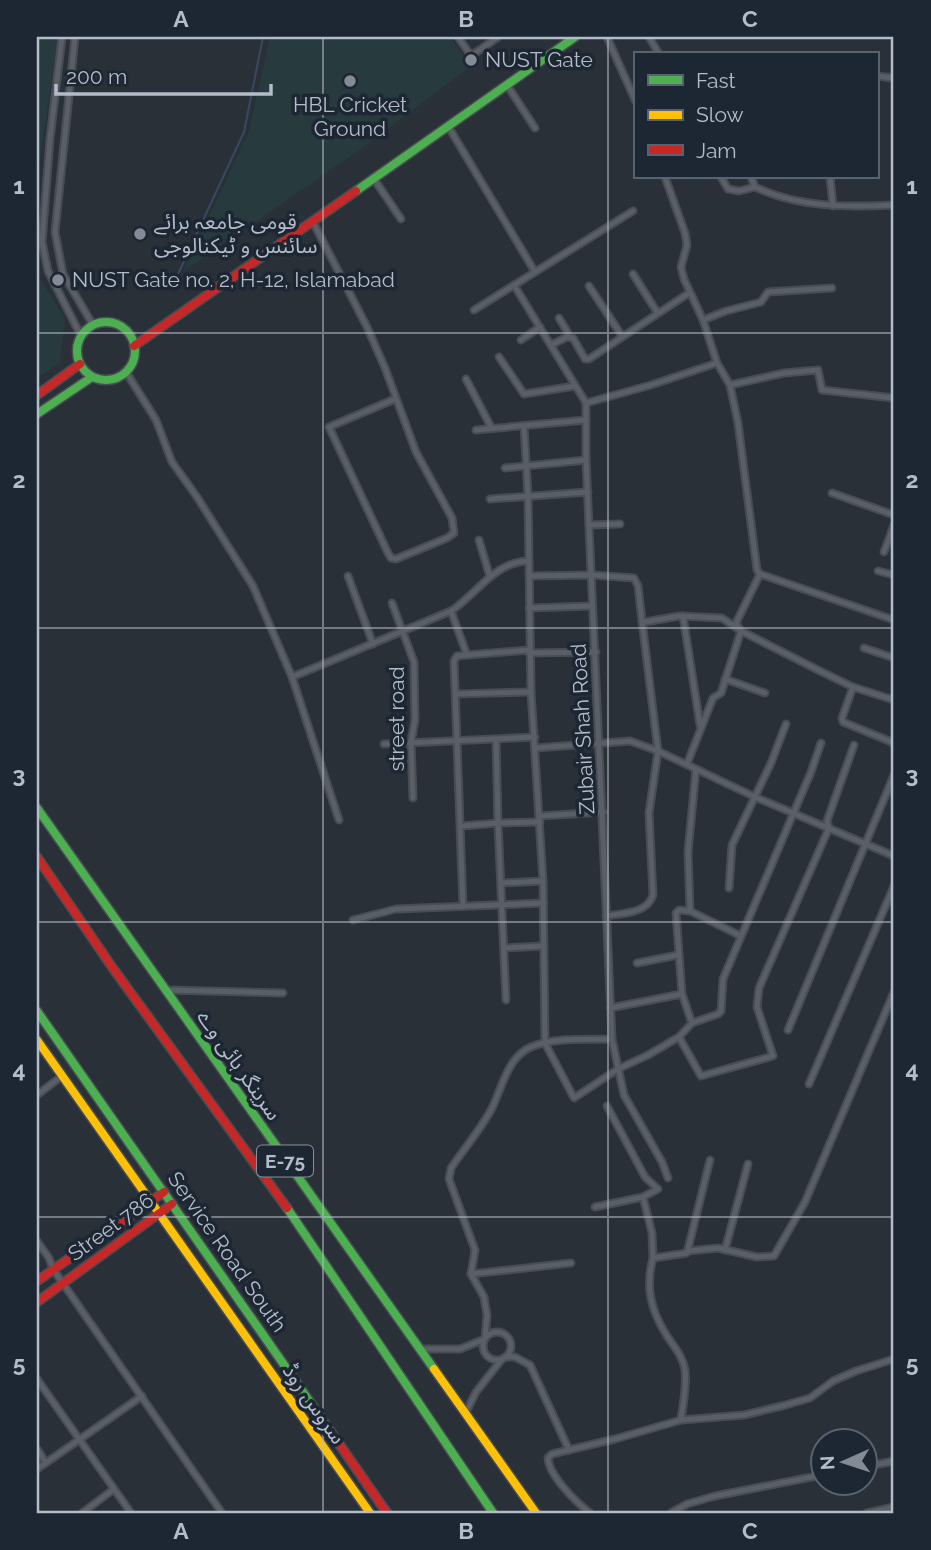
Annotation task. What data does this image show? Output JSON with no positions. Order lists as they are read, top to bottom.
{
  "streets": {
    "main road": [
      "سرینگر ہائی وے",
      "E-75",
      "Street 786",
      "Service Road South",
      "سروس روڈ"
    ],
    "street": ["street road", "Zubair Shah Road"]
  },
  "crossings": [
    ["Street 786", "Service Road South"],
    ["Street 786", "سروس روڈ"]
  ],
  "places": [
    "NUST Gate",
    "HBL Cricket Ground",
    "قومی جامعہ برائے سائنس و ٹیکنالوجی",
    "NUST Gate no. 2, H-12, Islamabad"
  ],
  "legend": ["Fast", "Slow", "Jam"],
  "scale_bar": "200 m",
  "north": "left",
  "grid": {
    "columns": ["A", "B", "C"],
    "rows": [
      "1",
      "2",
      "3",
      "4",
      "5"
    ]
  }
}
